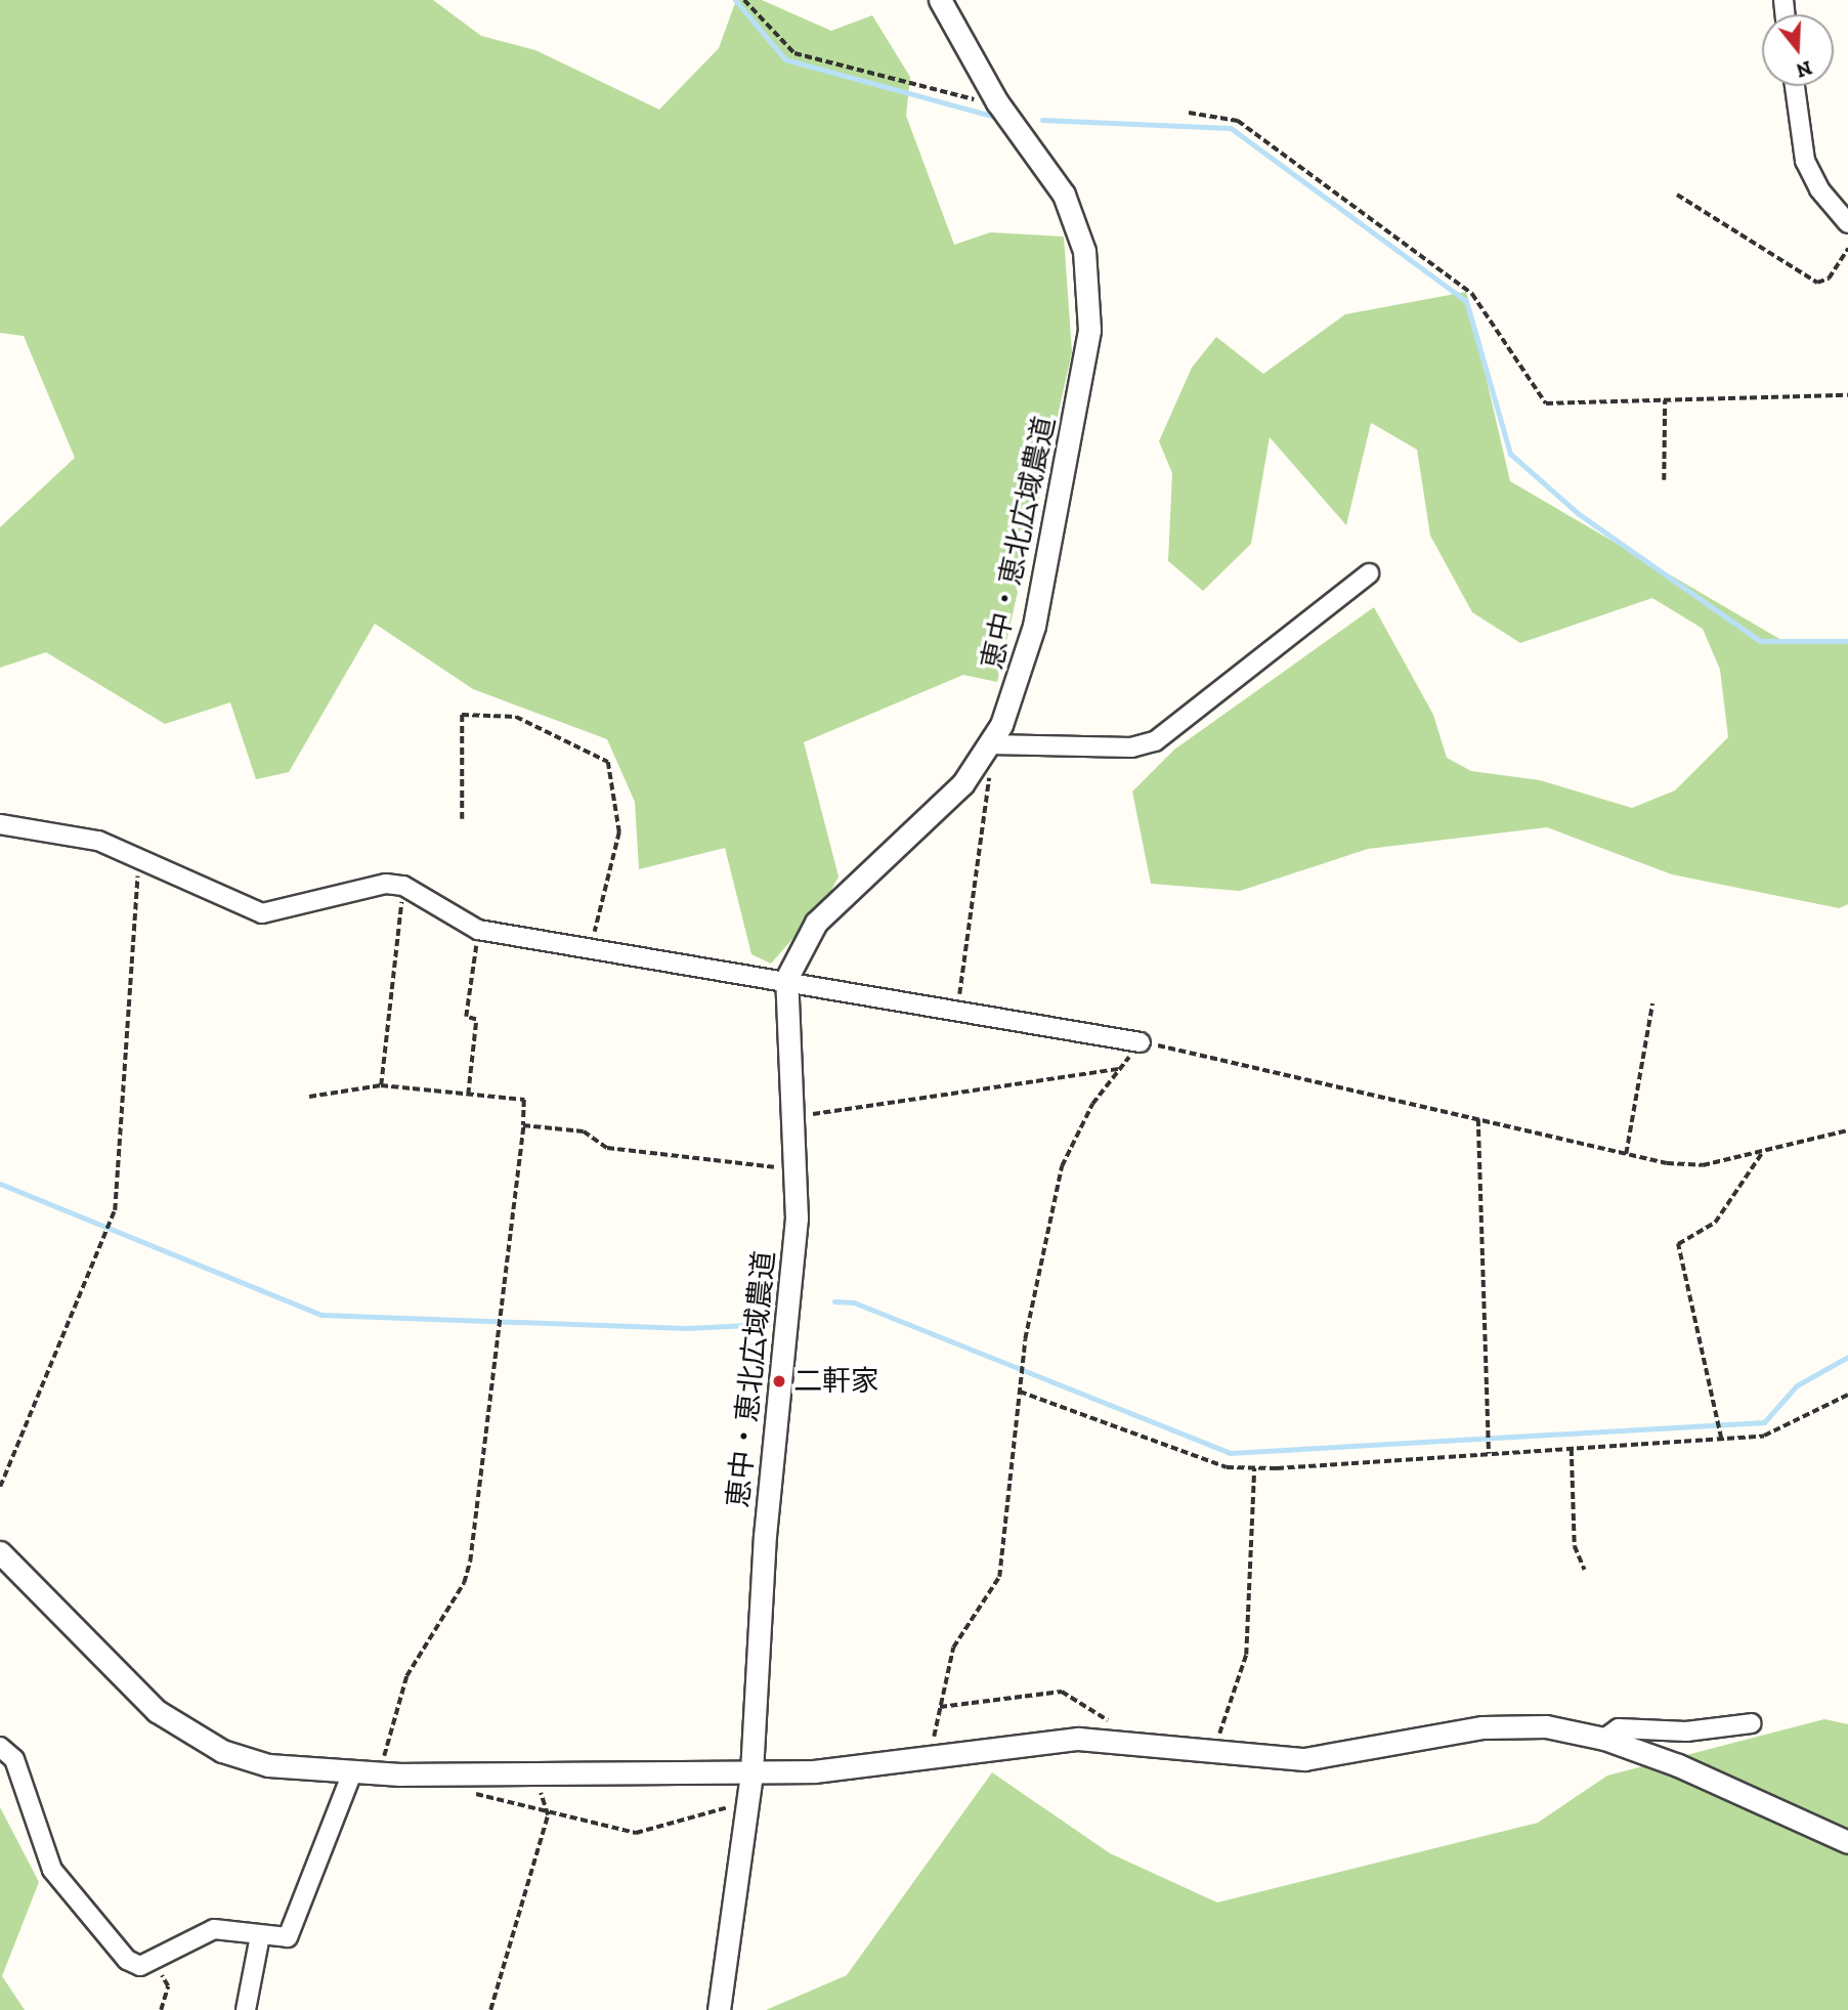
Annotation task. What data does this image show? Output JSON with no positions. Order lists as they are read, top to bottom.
{
  "streets": {
    "street": ["恵中・恵北広域農道"]
  },
  "places": ["二軒家"],
  "north": "bottom"
}
